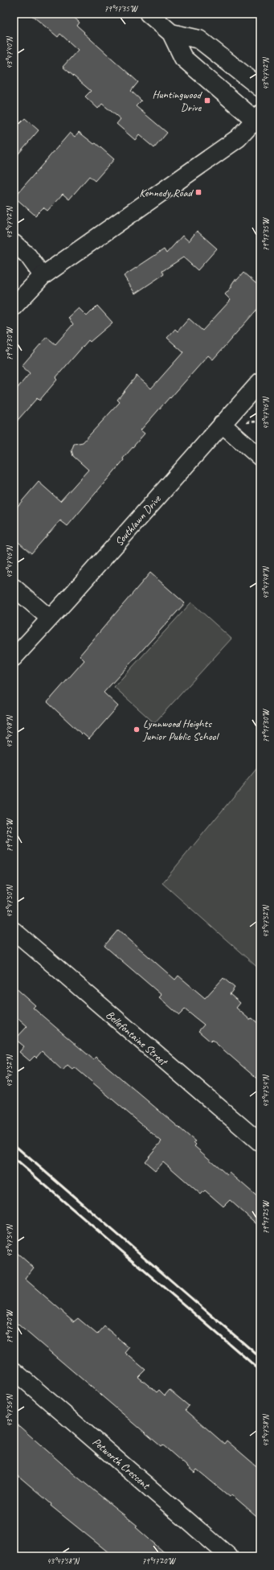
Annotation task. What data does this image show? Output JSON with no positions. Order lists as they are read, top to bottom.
{
  "streets": {
    "street": ["Southlawn Drive", "Bellefontaine Street", "Petworth Crescent"]
  },
  "places": {
    "transit": ["Huntingwood Drive", "Kennedy Road"],
    "other": ["Lynnwood Heights Junior Public School"]
  },
  "coordinates": [
    "79°17'35\"W",
    "43°47'40\"N",
    "43°47'42\"N",
    "79°17'30\"W",
    "43°47'46\"N",
    "43°47'48\"N",
    "79°17'25\"W",
    "43°47'50\"N",
    "43°47'52\"N",
    "43°47'54\"N",
    "79°17'20\"W",
    "43°47'56\"N",
    "43°47'58\"N"
  ]
}
